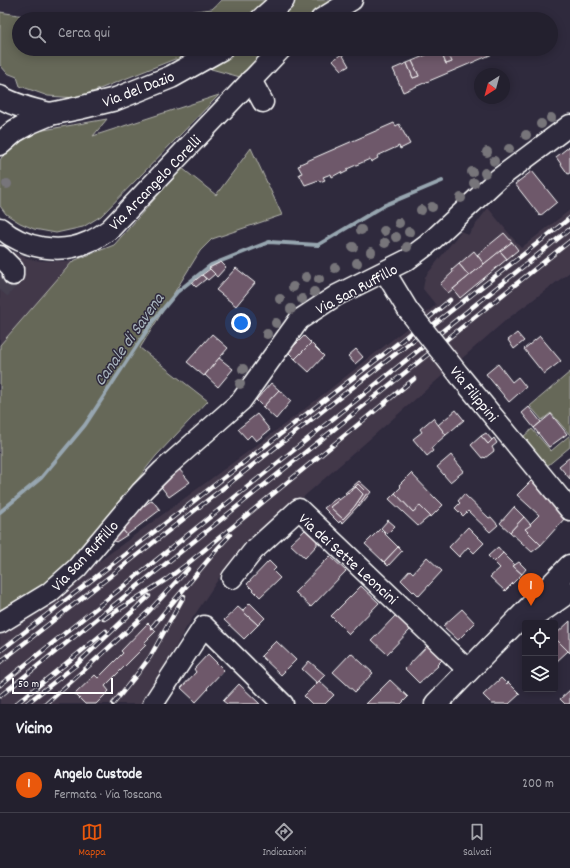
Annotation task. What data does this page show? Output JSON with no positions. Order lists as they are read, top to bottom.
{
  "streets": {
    "main road": ["Via del Dazio"],
    "street": [
      "Via Arcangelo Corelli",
      "Via San Ruffillo",
      "Via Filippini",
      "Via dei Sette Leoncini"
    ]
  },
  "crossings": [
    ["Via San Ruffillo", "Via Filippini"]
  ],
  "water": ["Canale di Savena"],
  "scale_bar": "50 m",
  "north": "bottom left",
  "page": {
    "search": "Cerca qui",
    "pins": "1",
    "scale": "50 m",
    "heading": "Vicino",
    "list": [
      {
        "mark": "1",
        "name": "Angelo Custode",
        "note": "Fermata · Via Toscana",
        "value": "200 m"
      }
    ],
    "nav": ["Mappa", "Indicazioni", "Salvati"]
  }
}
